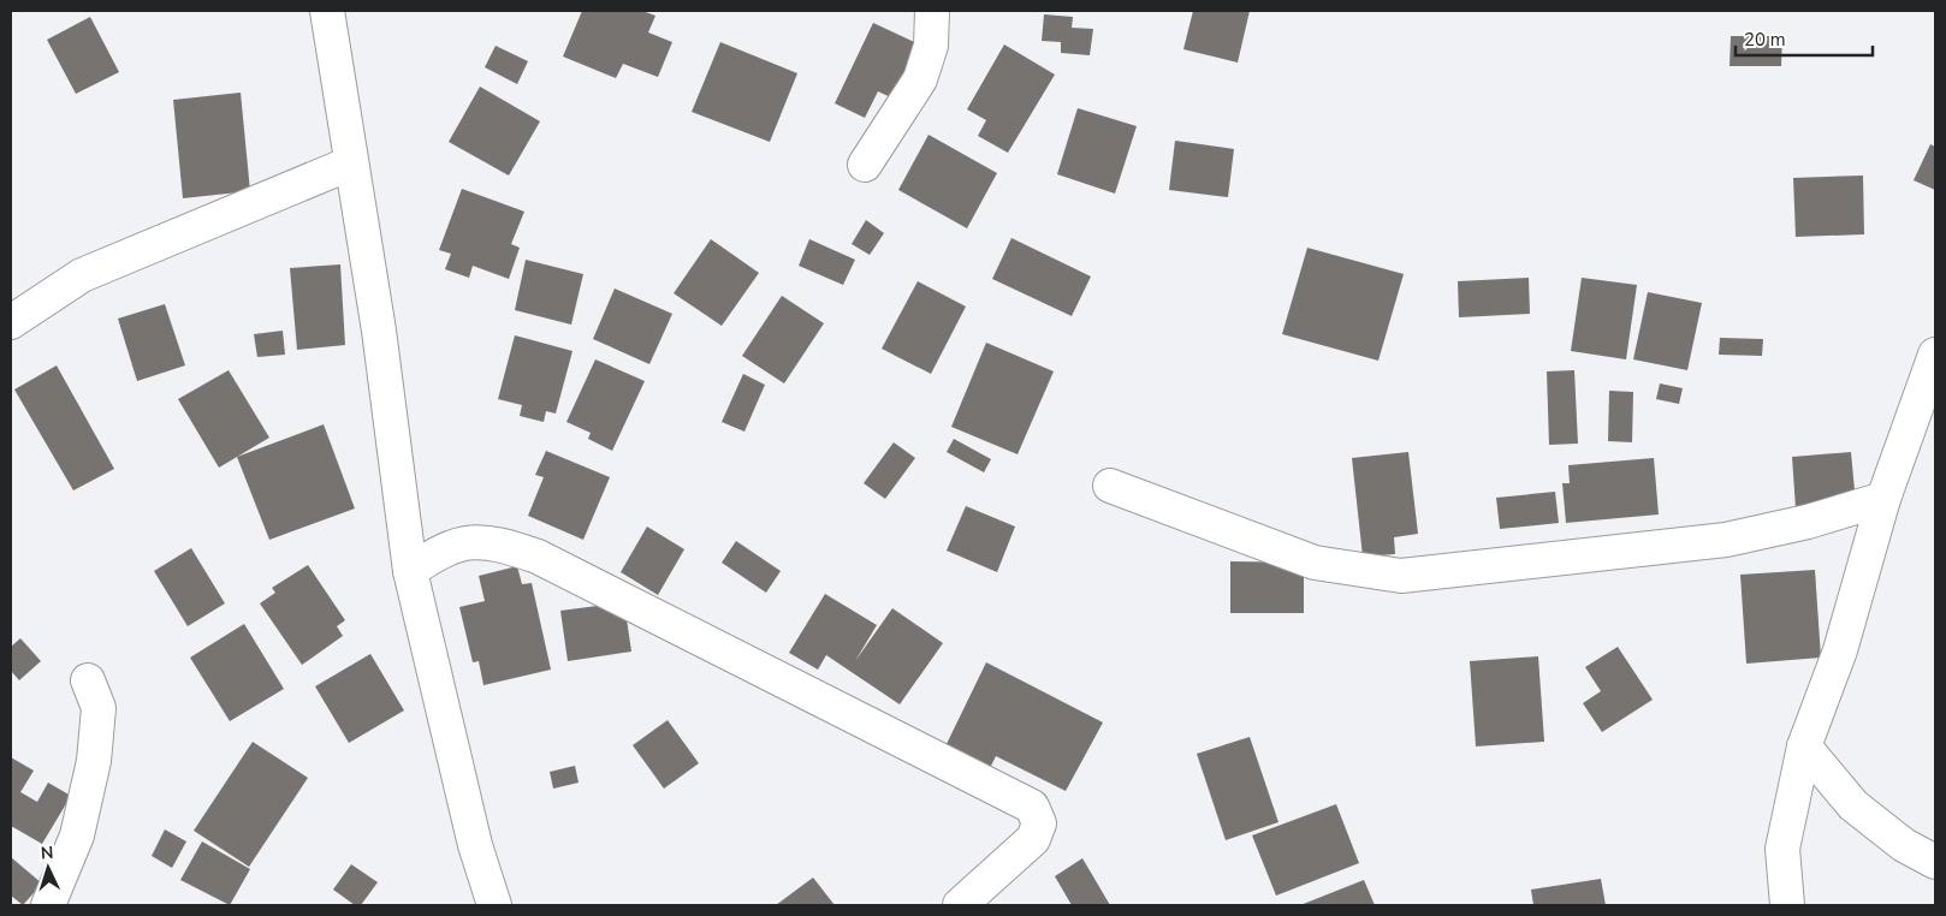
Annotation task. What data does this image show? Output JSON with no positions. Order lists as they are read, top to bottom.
{
  "scale_bar": "20 m",
  "north": "top"
}
